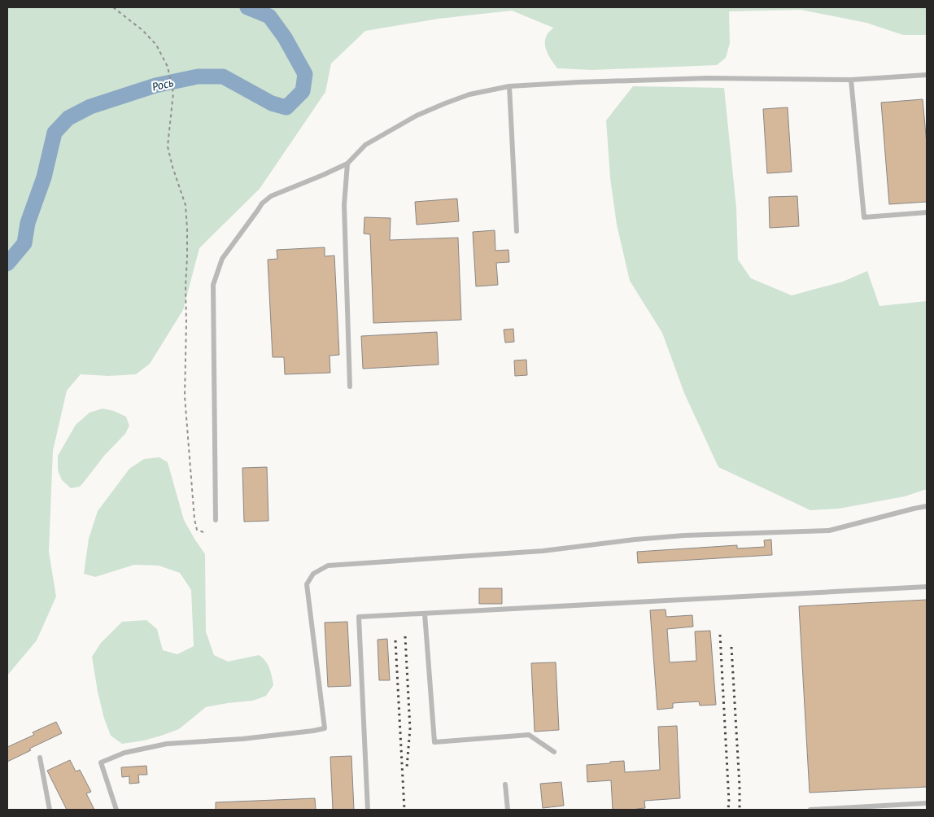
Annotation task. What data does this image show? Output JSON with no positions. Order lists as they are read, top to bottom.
{
  "water": ["Рось"]
}
